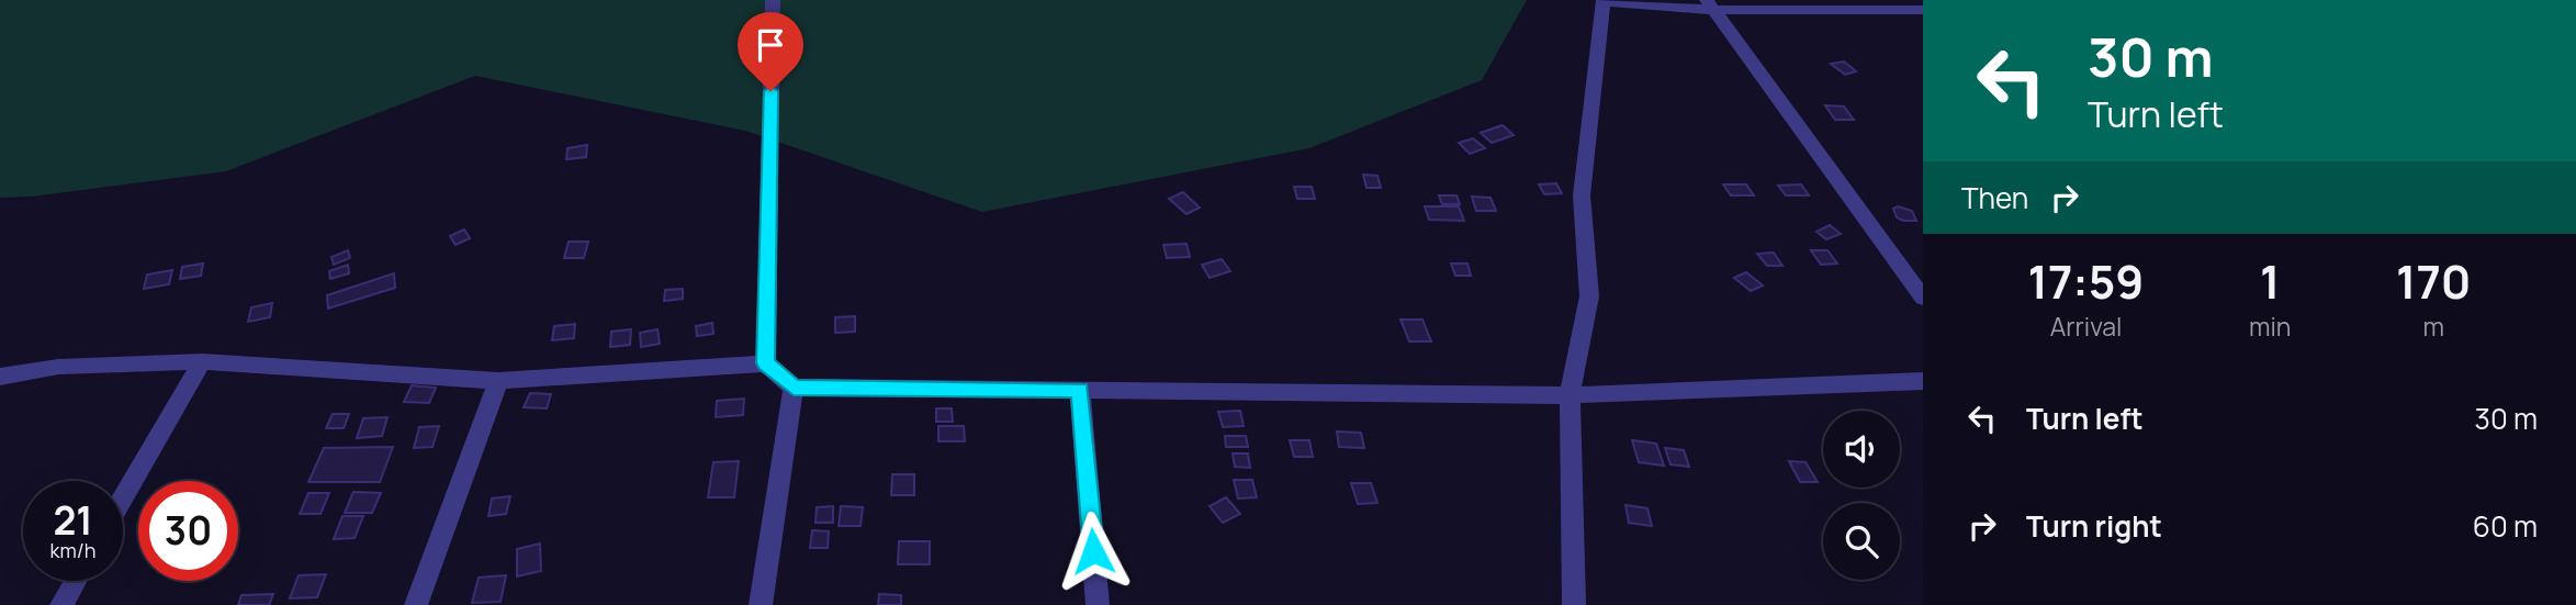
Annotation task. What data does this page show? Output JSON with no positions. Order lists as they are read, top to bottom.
{
  "page": {
    "turn": ["30 m", "Turn left"],
    "then": "Then",
    "eta": [
      "17:59",
      "Arrival",
      "1",
      "min",
      "170",
      "m"
    ],
    "list": [
      {
        "name": "Turn left",
        "value": "30 m"
      },
      {
        "name": "Turn right",
        "value": "60 m"
      }
    ],
    "speed": "21 km/h",
    "limit": "30"
  }
}
